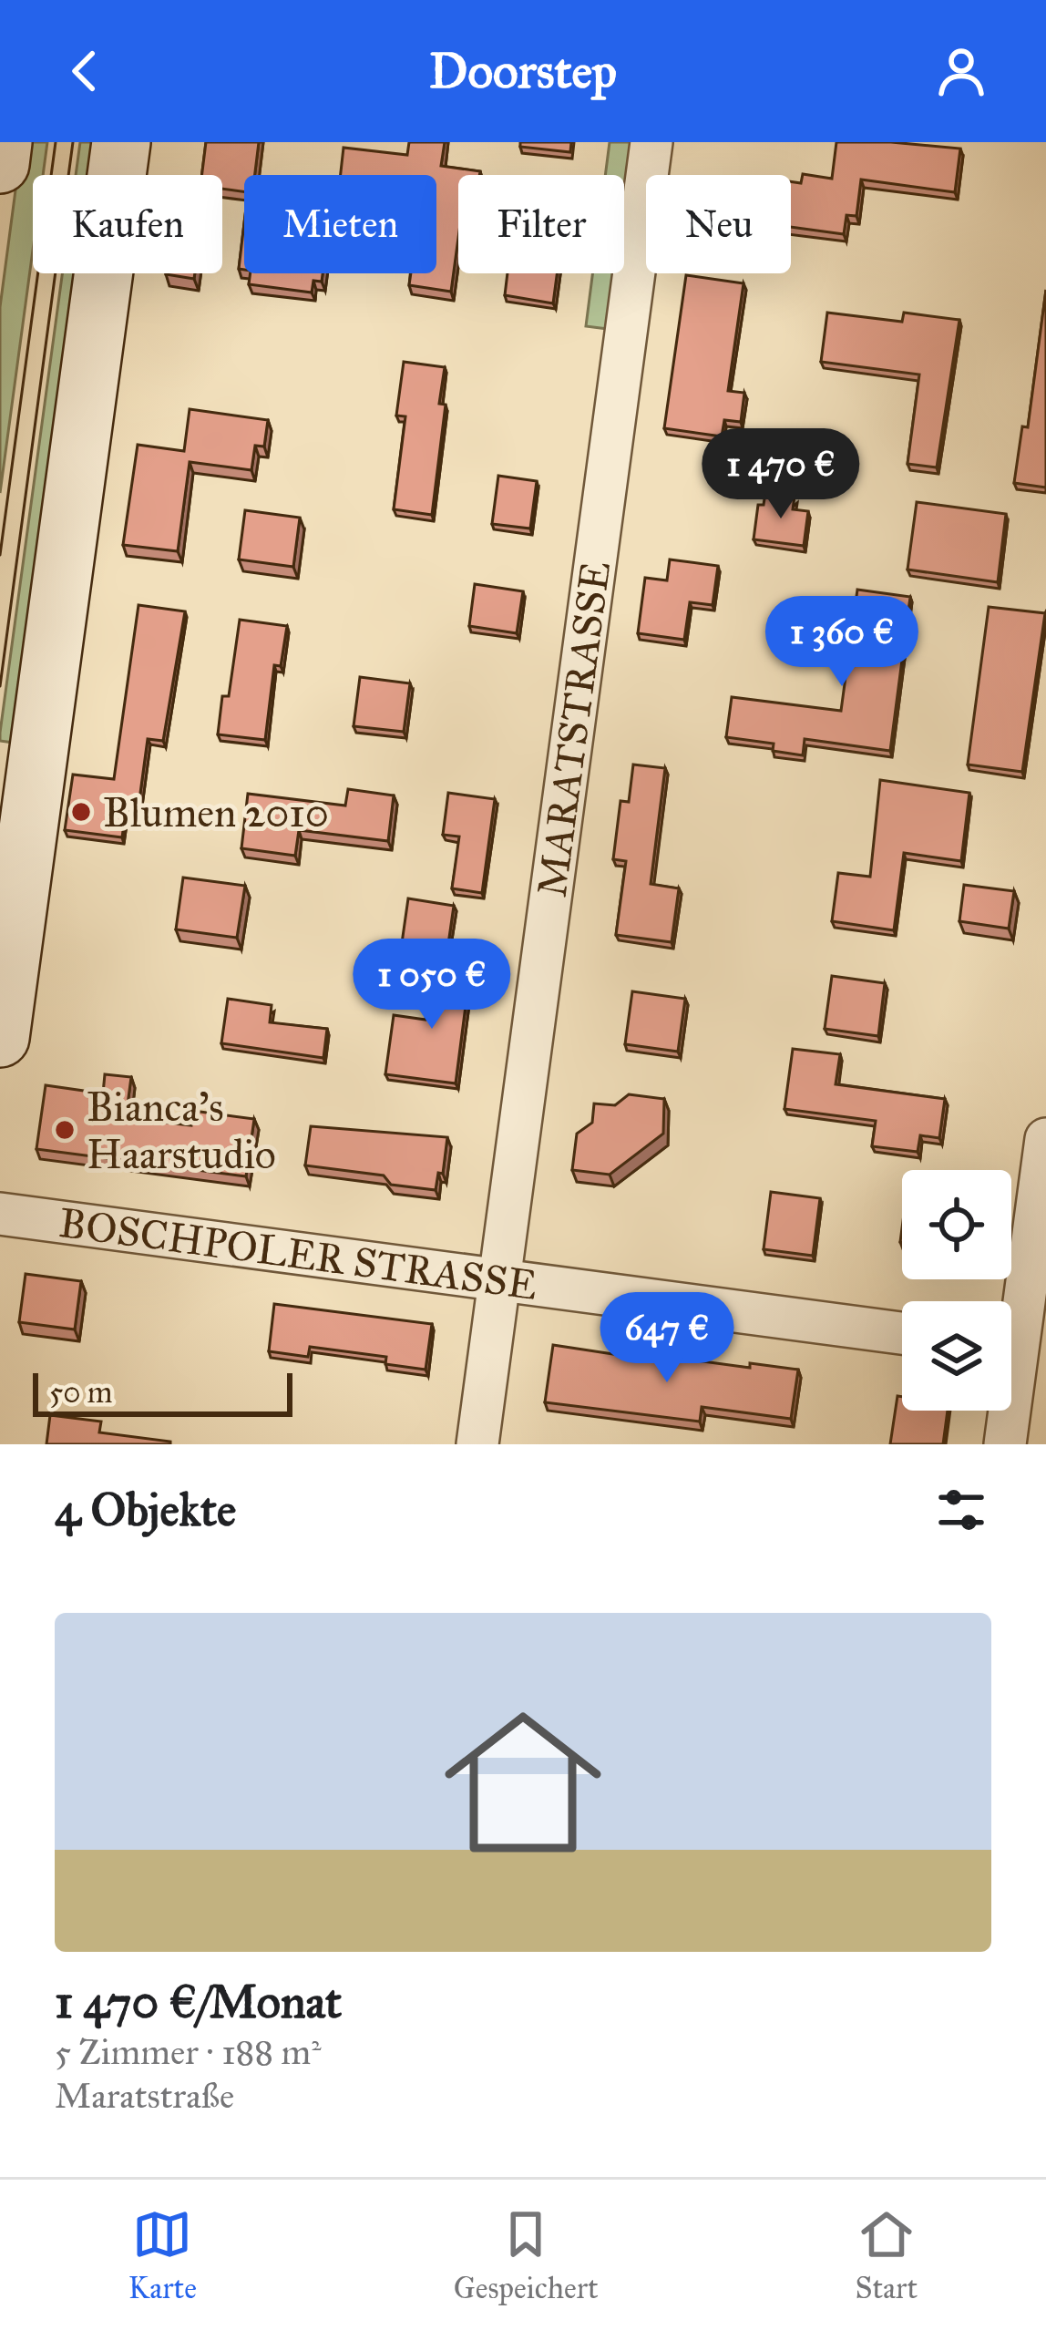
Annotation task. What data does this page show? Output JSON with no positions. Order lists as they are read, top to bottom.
{
  "streets": {
    "street": ["MARATSTRASSE", "BOSCHPOLER STRASSE"]
  },
  "crossings": [
    ["MARATSTRASSE", "BOSCHPOLER STRASSE"]
  ],
  "places": ["Blumen 2010", "Bianca's Haarstudio"],
  "scale_bar": "50 m",
  "page": {
    "header": "Doorstep",
    "chip": [
      "Kaufen",
      "Mieten",
      "Filter",
      "Neu"
    ],
    "price": [
      "1 470 €",
      "1 360 €",
      "1 050 €",
      "647 €"
    ],
    "scale": "50 m",
    "heading": "4 Objekte",
    "list": [
      {
        "name": "1 470 €/Monat",
        "note": "5 Zimmer · 188 m² · Maratstraße"
      }
    ],
    "tabs": ["Karte", "Gespeichert", "Start"]
  }
}
